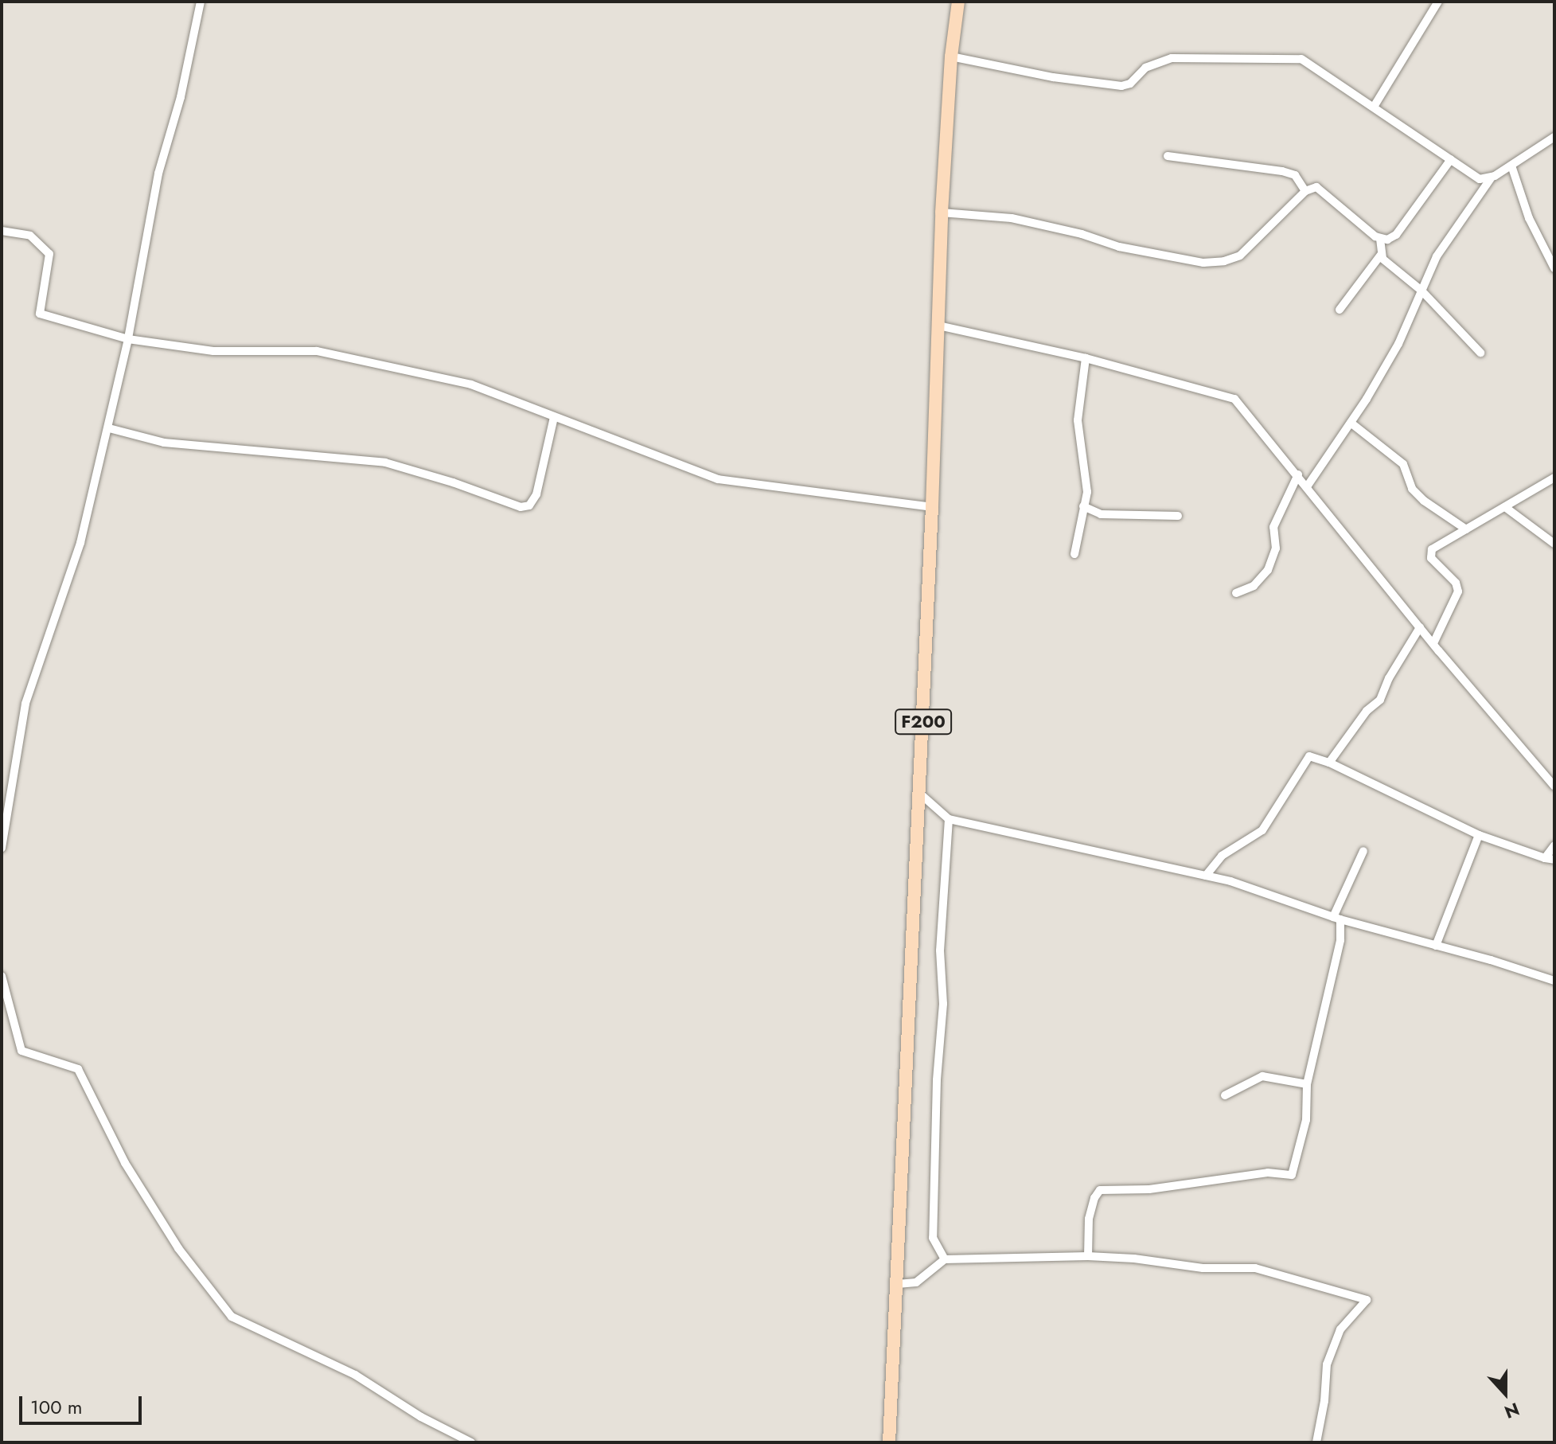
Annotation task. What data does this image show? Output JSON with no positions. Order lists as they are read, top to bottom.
{
  "streets": {
    "main road": ["F200"]
  },
  "scale_bar": "100 m",
  "north": "bottom"
}
